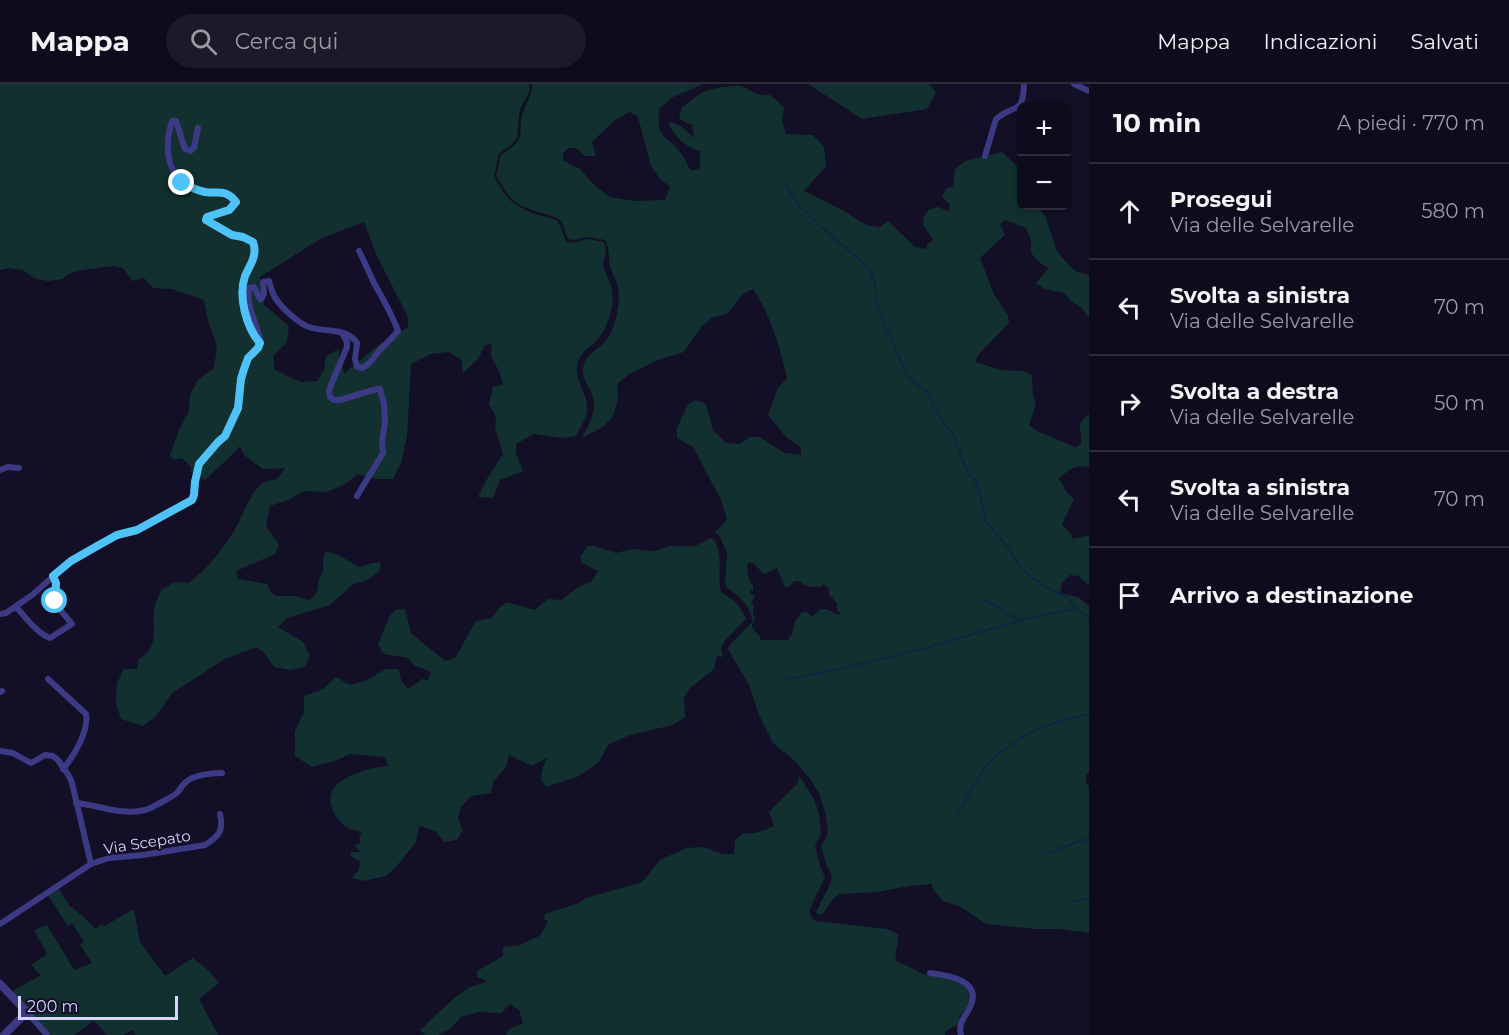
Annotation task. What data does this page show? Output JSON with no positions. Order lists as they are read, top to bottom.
{
  "streets": {
    "street": ["Via Scepato"]
  },
  "scale_bar": "200 m",
  "page": {
    "header": "Mappa",
    "search": "Cerca qui",
    "nav": ["Mappa", "Indicazioni", "Salvati"],
    "heading": ["10 min", "A piedi · 770 m"],
    "map_buttons": ["+", "−"],
    "list": [
      ["Prosegui", "Via delle Selvarelle", "580 m"],
      ["Svolta a sinistra", "Via delle Selvarelle", "70 m"],
      ["Svolta a destra", "Via delle Selvarelle", "50 m"],
      ["Svolta a sinistra", "Via delle Selvarelle", "70 m"],
      "Arrivo a destinazione"
    ],
    "scale": "200 m"
  }
}
